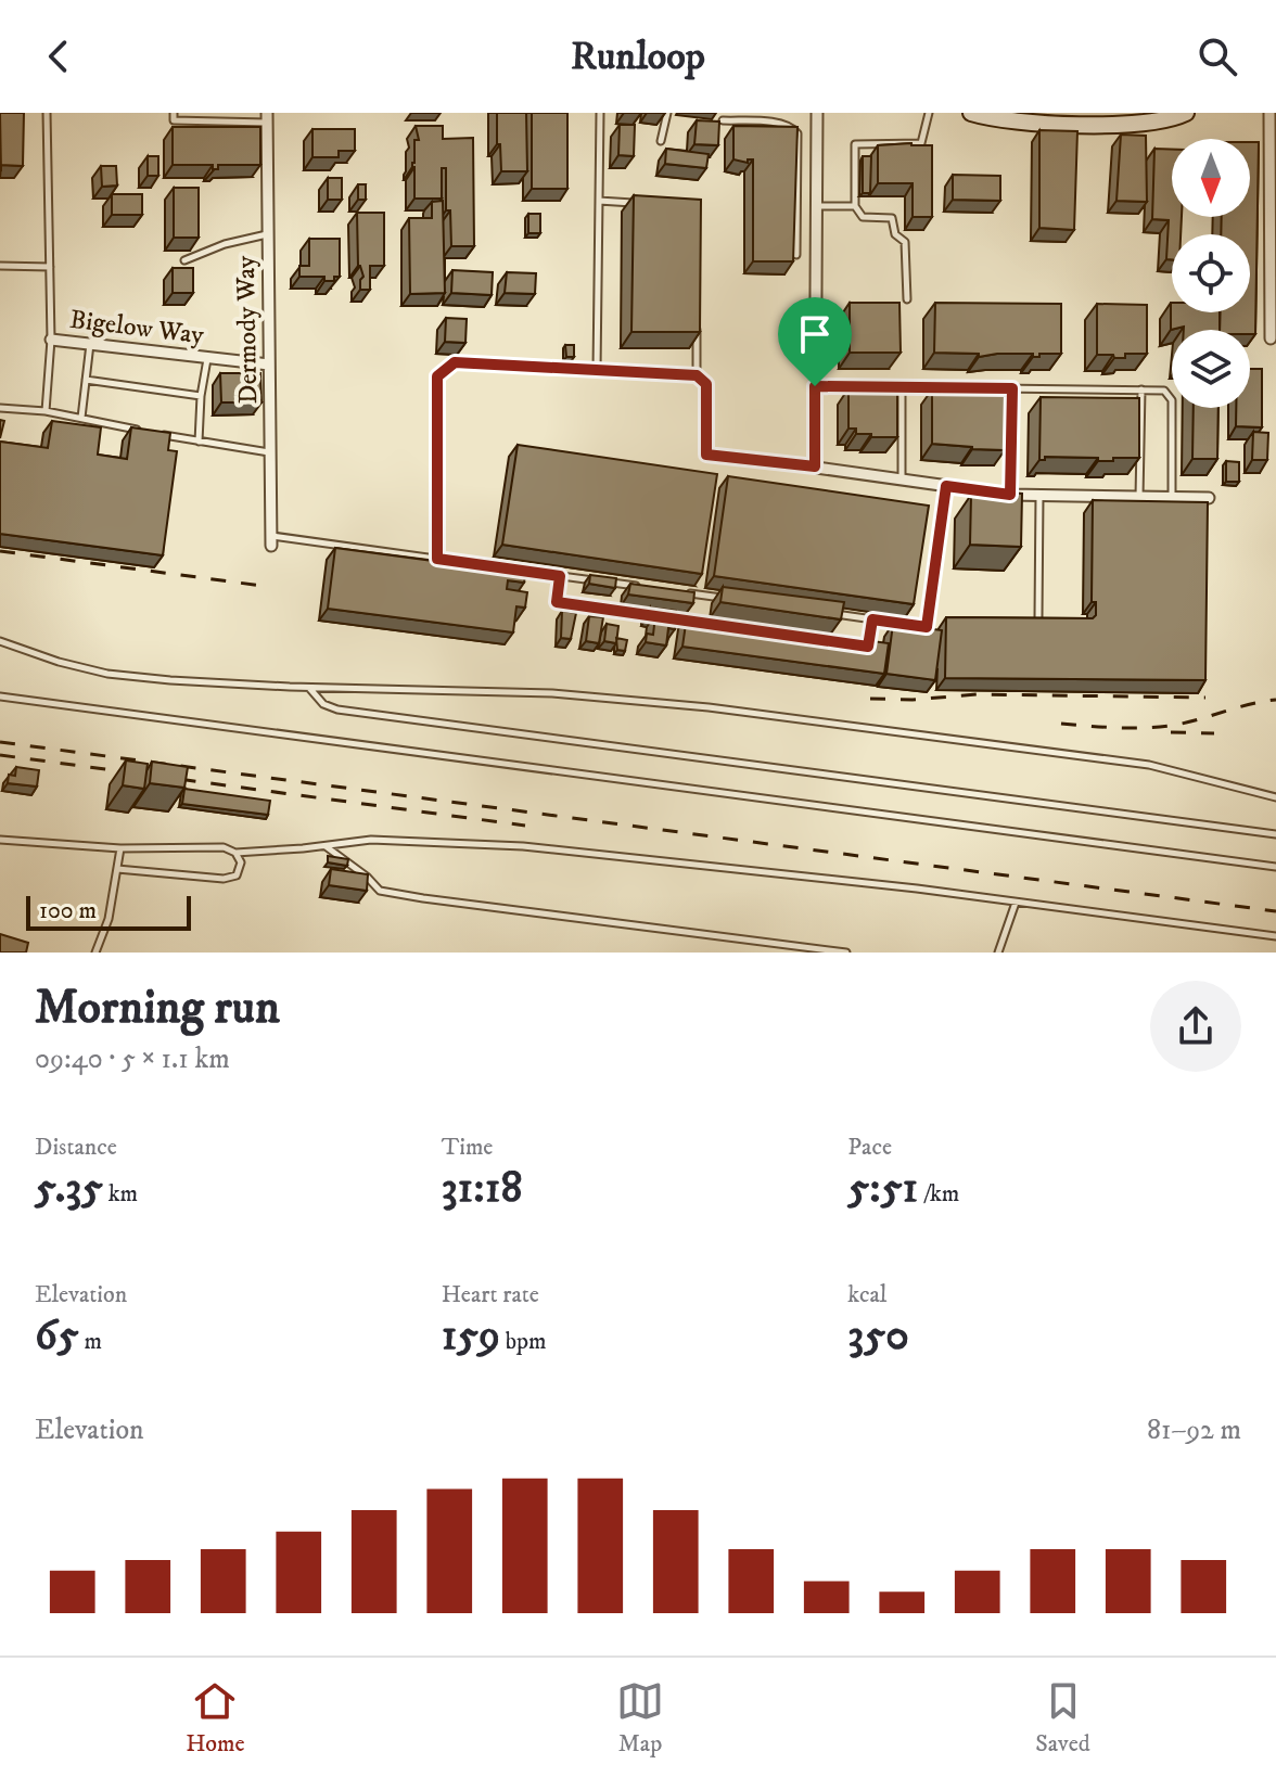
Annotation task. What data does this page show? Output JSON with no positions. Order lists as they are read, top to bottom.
{
  "streets": {
    "street": ["Bigelow Way", "Dermody Way"]
  },
  "crossings": [
    ["Bigelow Way", "Dermody Way"]
  ],
  "scale_bar": "100 m",
  "north": "bottom",
  "page": {
    "header": "Runloop",
    "scale": "100 m",
    "heading": ["Morning run", "09:40 · 5 × 1.1 km"],
    "stats": [
      ["Distance", "5.35 km"],
      ["Time", "31:18"],
      ["Pace", "5:51 /km"],
      ["Elevation", "65 m"],
      ["Heart rate", "159 bpm"],
      ["kcal", "350"]
    ],
    "chart": ["Elevation", "81–92 m"],
    "tabs": ["Home", "Map", "Saved"]
  }
}
